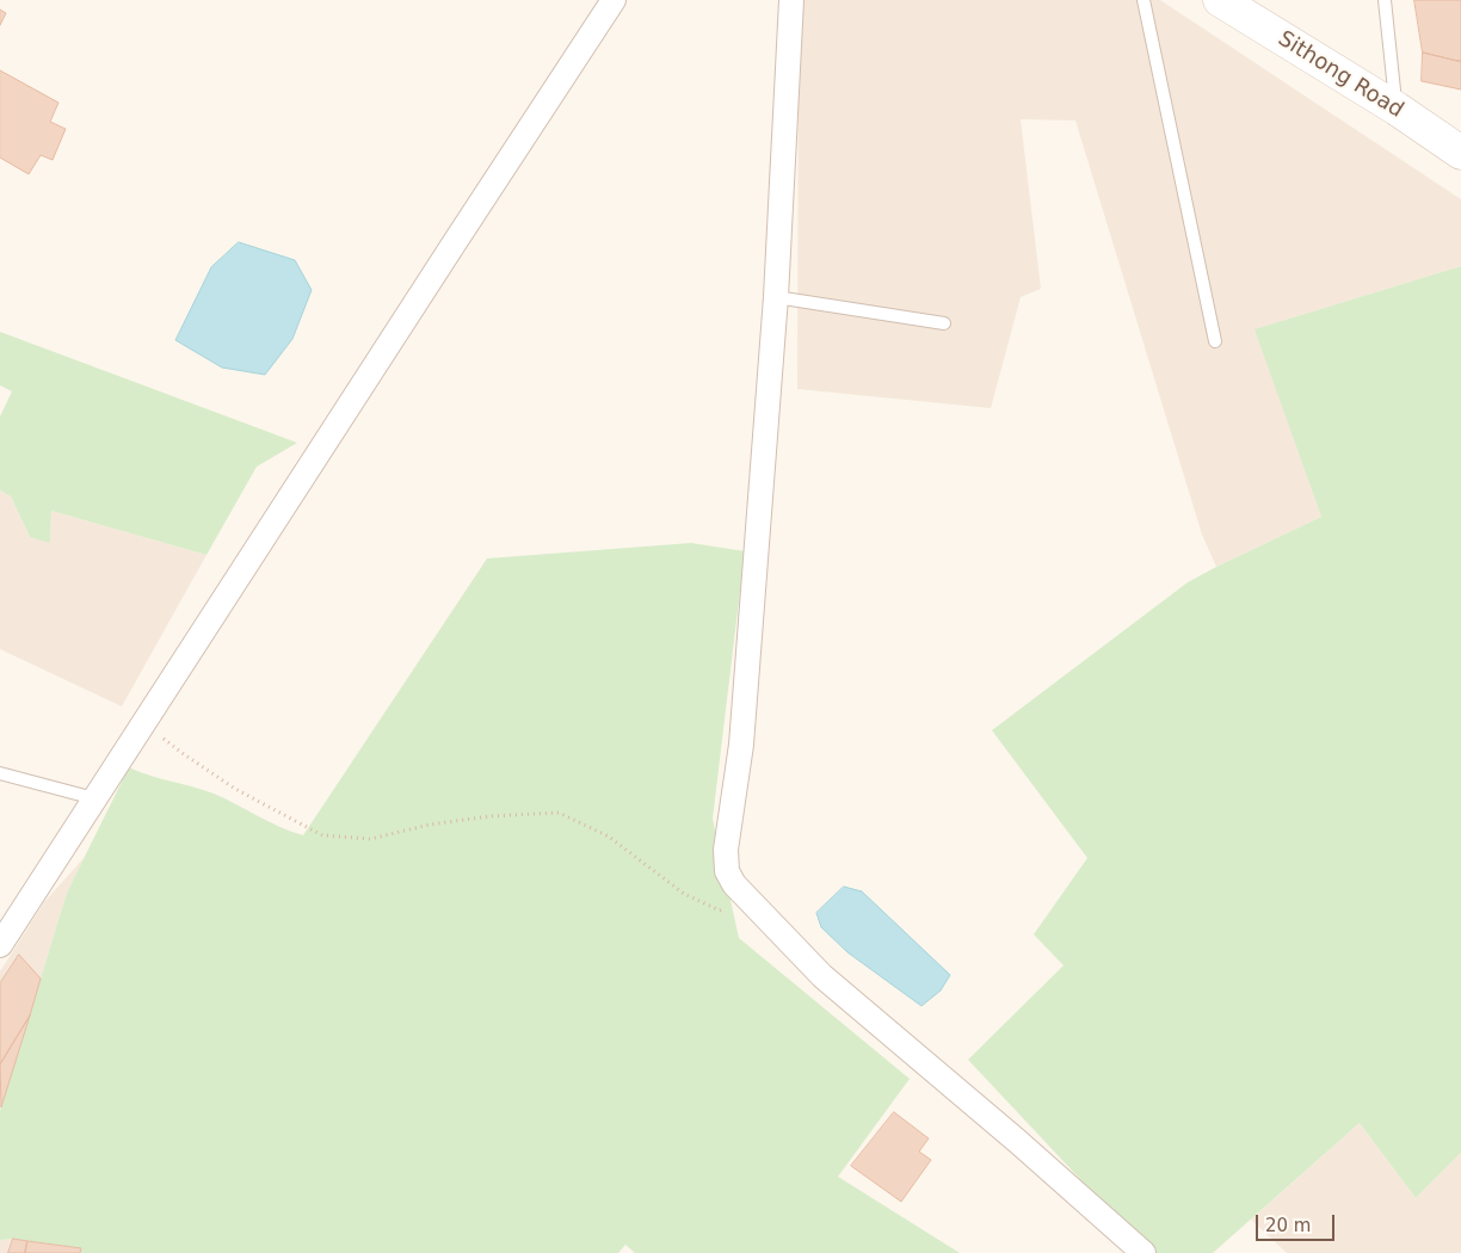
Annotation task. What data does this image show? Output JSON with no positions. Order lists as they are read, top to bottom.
{
  "streets": {
    "main road": ["Sithong Road"]
  },
  "scale_bar": "20 m"
}
